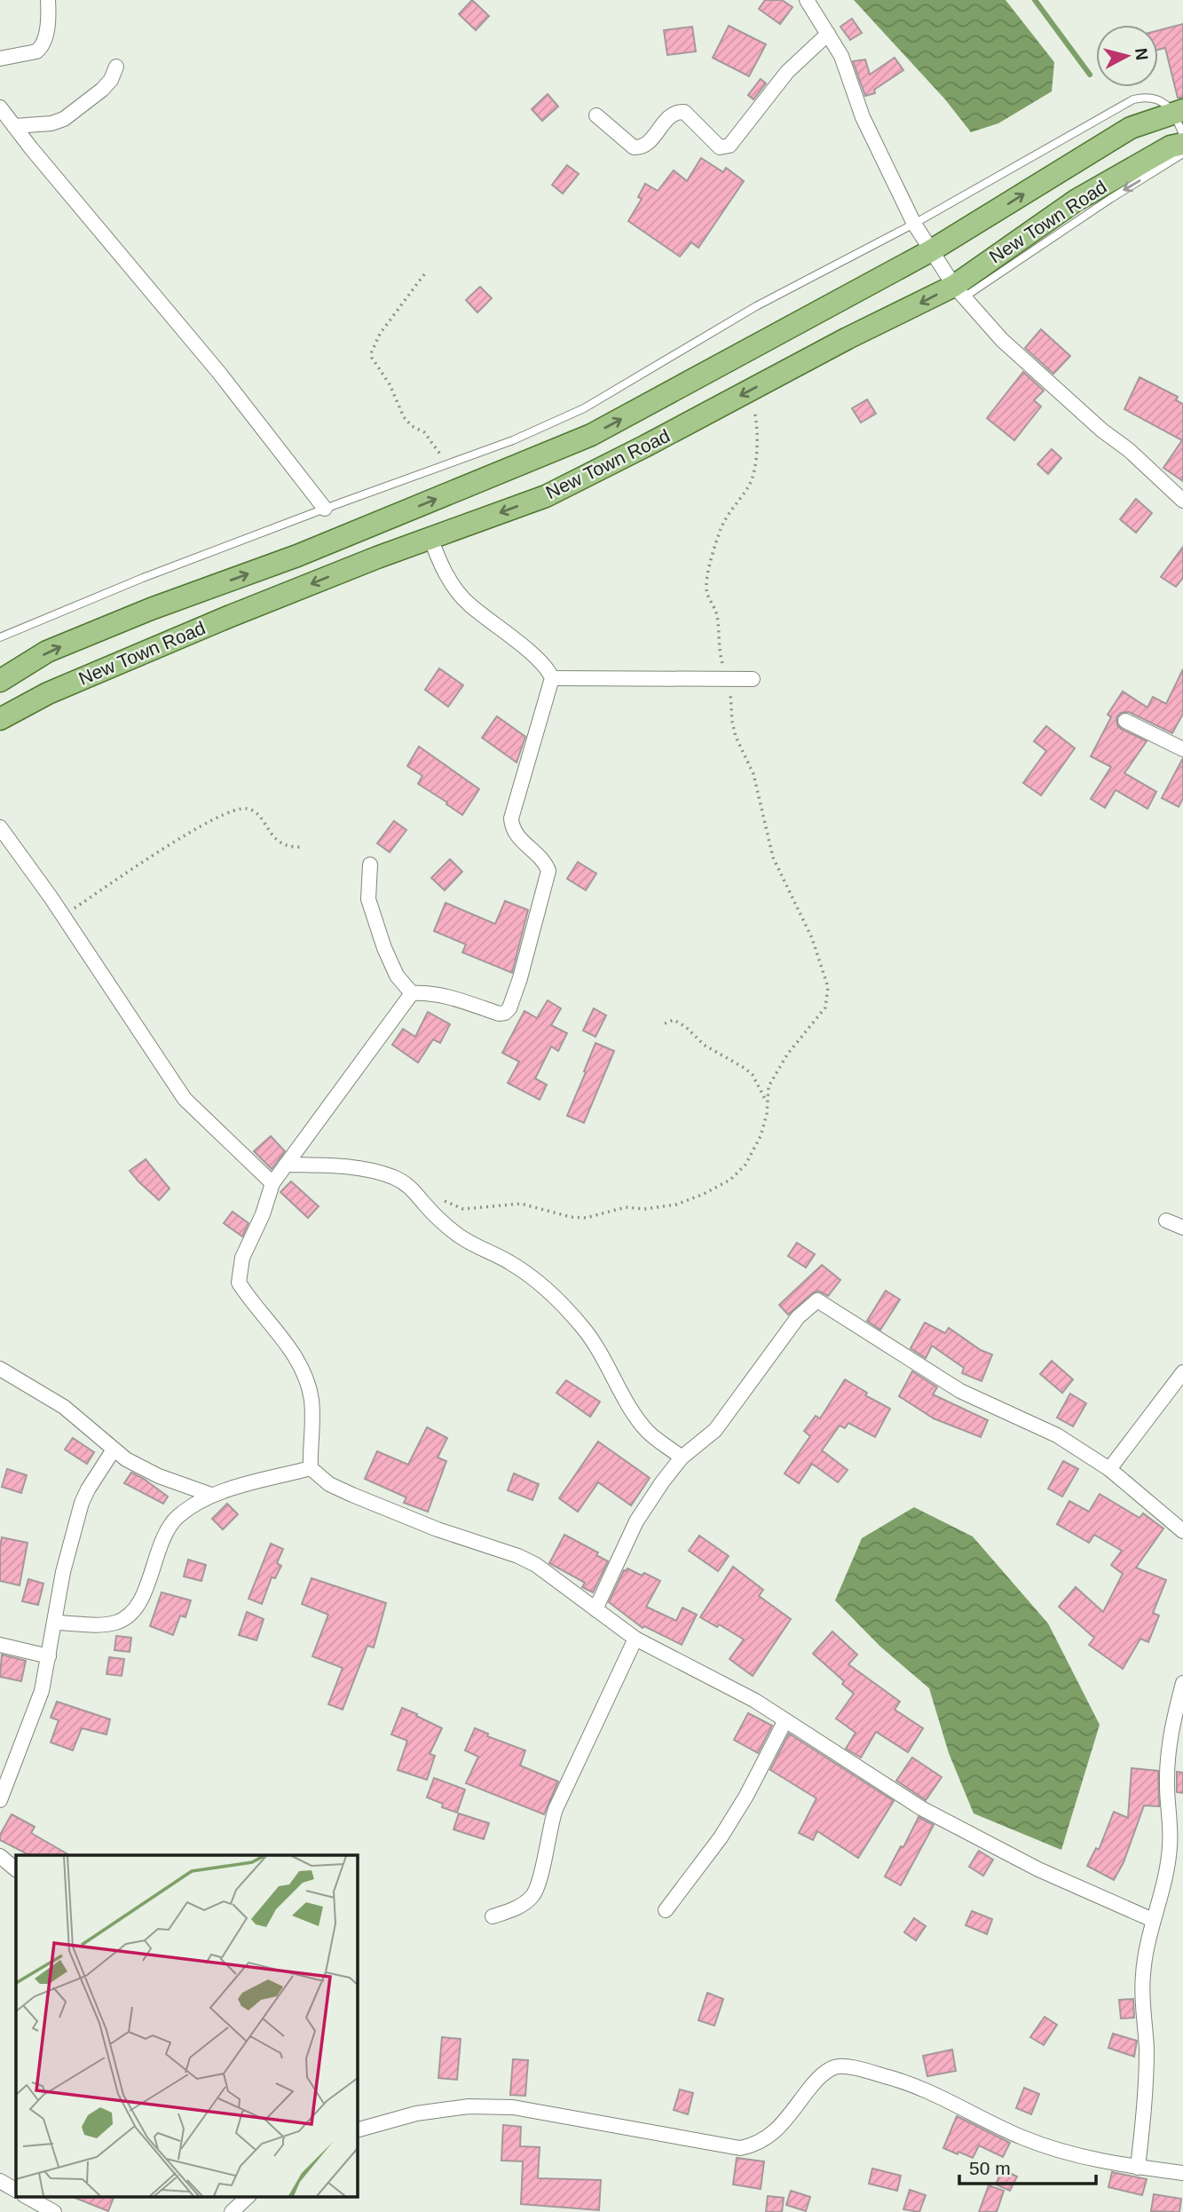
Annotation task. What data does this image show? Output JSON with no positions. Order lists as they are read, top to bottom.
{
  "streets": {
    "main road": ["New Town Road"]
  },
  "scale_bar": "50 m",
  "north": "right"
}
